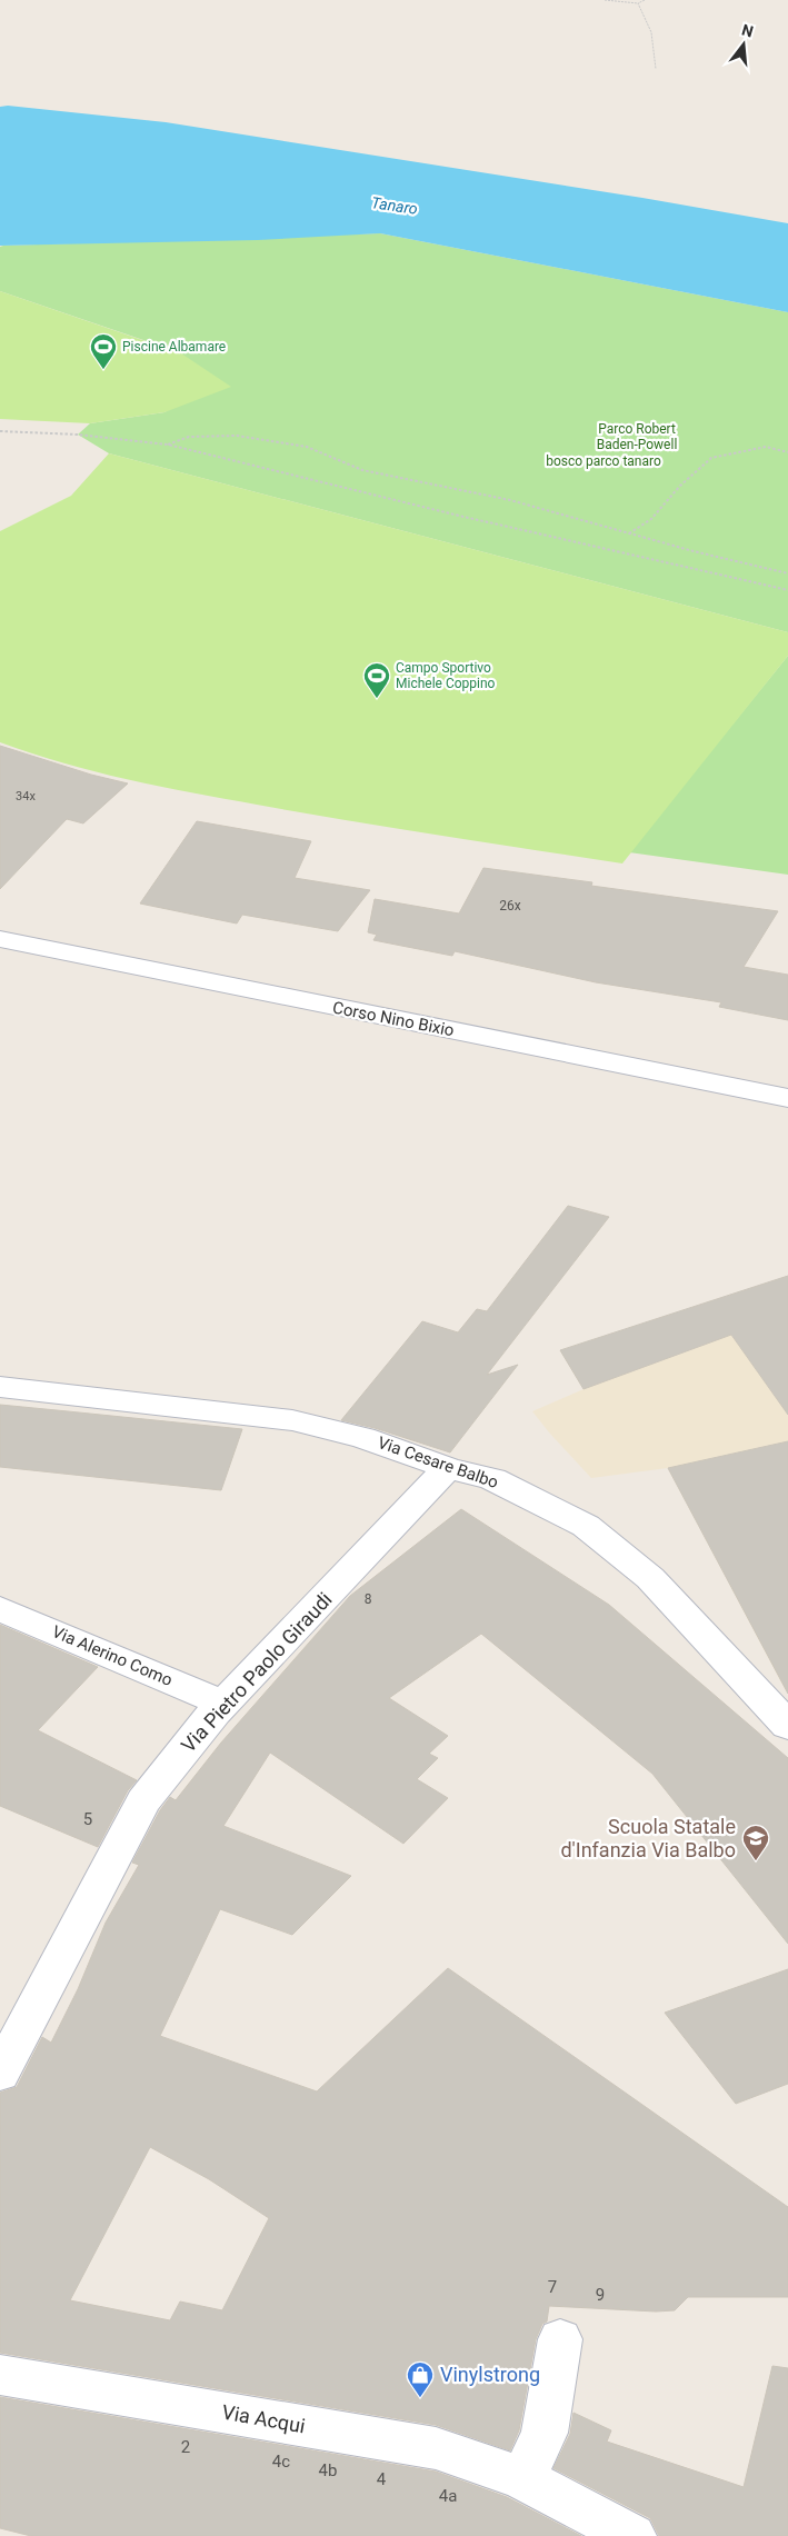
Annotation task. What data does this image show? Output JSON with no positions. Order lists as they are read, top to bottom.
{
  "streets": {
    "street": [
      "Corso Nino Bixio",
      "Via Cesare Balbo",
      "Via Alerino Como",
      "Via Pietro Paolo Giraudi",
      "Via Acqui"
    ]
  },
  "crossings": [
    ["Via Cesare Balbo", "Via Pietro Paolo Giraudi"],
    ["Via Alerino Como", "Via Pietro Paolo Giraudi"]
  ],
  "water": ["Tanaro"],
  "parks": ["Parco Robert Baden-Powell", "bosco parco tanaro"],
  "places": {
    "sports": ["Piscine Albamare", "Campo Sportivo Michele Coppino"],
    "school or university": ["Scuola Statale d'Infanzia Via Balbo"],
    "shop": ["Vinylstrong"]
  },
  "house_numbers": [
    "34x",
    "26x",
    "8",
    "5",
    "7",
    "9",
    "2",
    "4c",
    "4b",
    "4",
    "4a"
  ],
  "north": "top"
}
